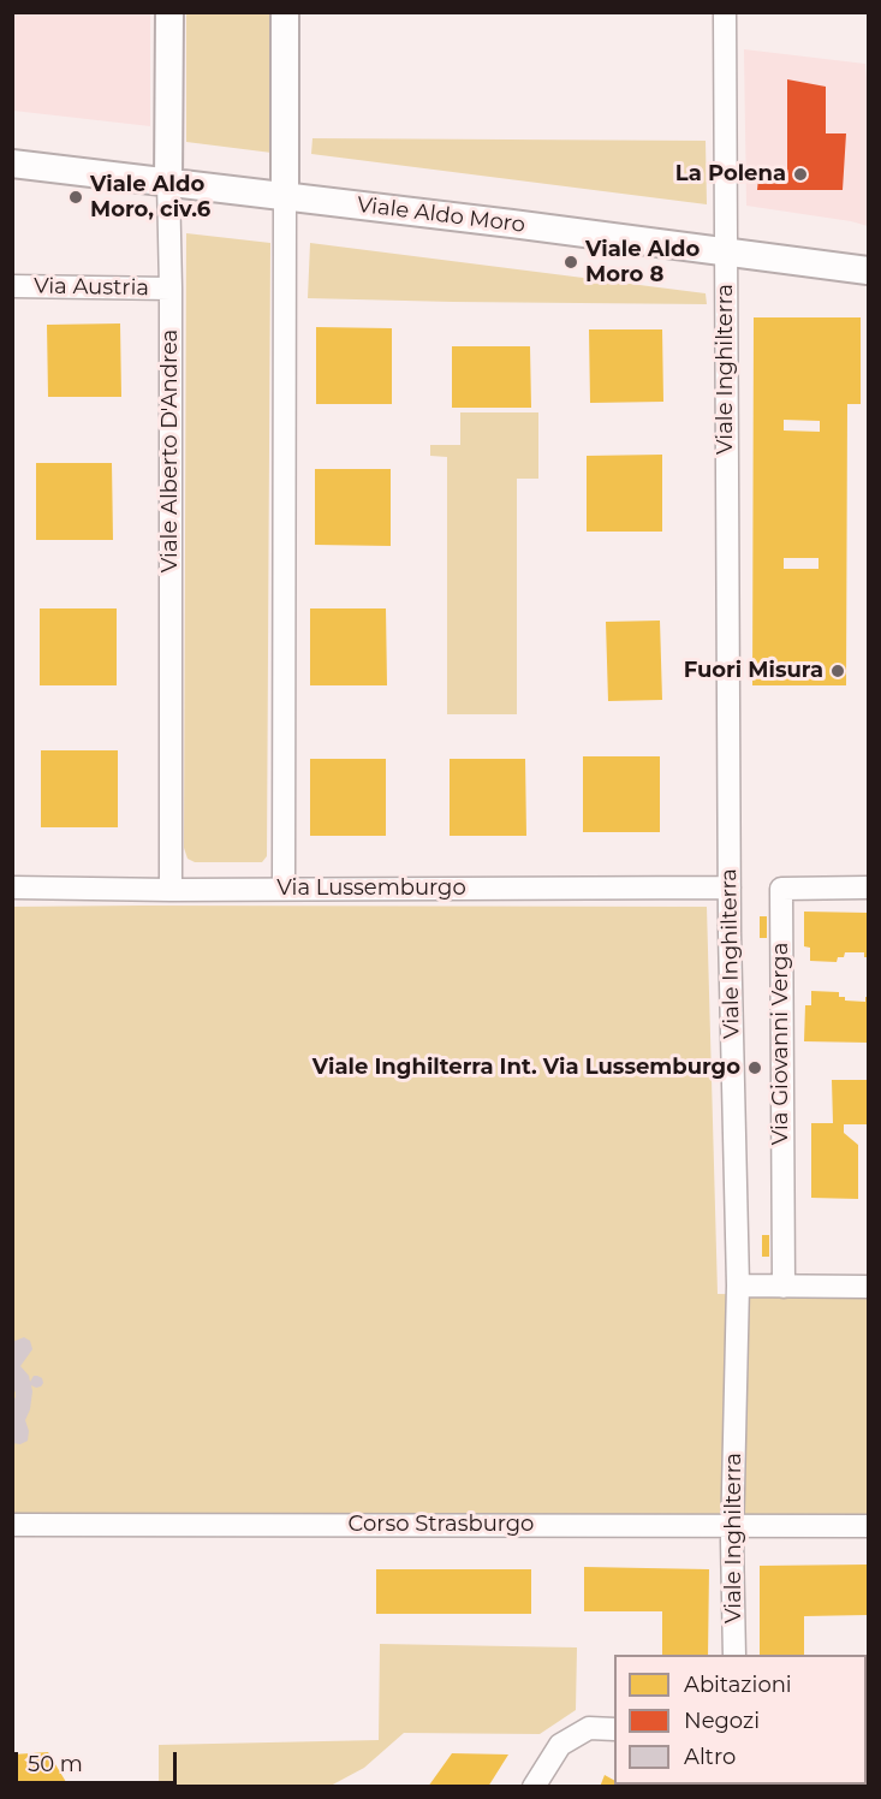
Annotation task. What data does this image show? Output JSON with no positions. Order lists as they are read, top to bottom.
{
  "streets": {
    "street": [
      "Viale Aldo Moro",
      "Via Austria",
      "Viale Inghilterra",
      "Viale Alberto D'Andrea",
      "Via Lussemburgo",
      "Via Giovanni Verga",
      "Corso Strasburgo"
    ]
  },
  "crossings": [
    ["Viale Aldo Moro", "Viale Inghilterra"],
    ["Viale Aldo Moro", "Viale Alberto D'Andrea"],
    ["Via Austria", "Viale Alberto D'Andrea"],
    ["Viale Inghilterra", "Via Lussemburgo"],
    ["Viale Inghilterra", "Corso Strasburgo"],
    ["Viale Alberto D'Andrea", "Via Lussemburgo"]
  ],
  "places": [
    "La Polena",
    "Viale Aldo Moro, civ.6",
    "Viale Aldo Moro 8",
    "Fuori Misura",
    "Viale Inghilterra Int. Via Lussemburgo"
  ],
  "legend": ["Abitazioni", "Negozi", "Altro"],
  "scale_bar": "50 m"
}
